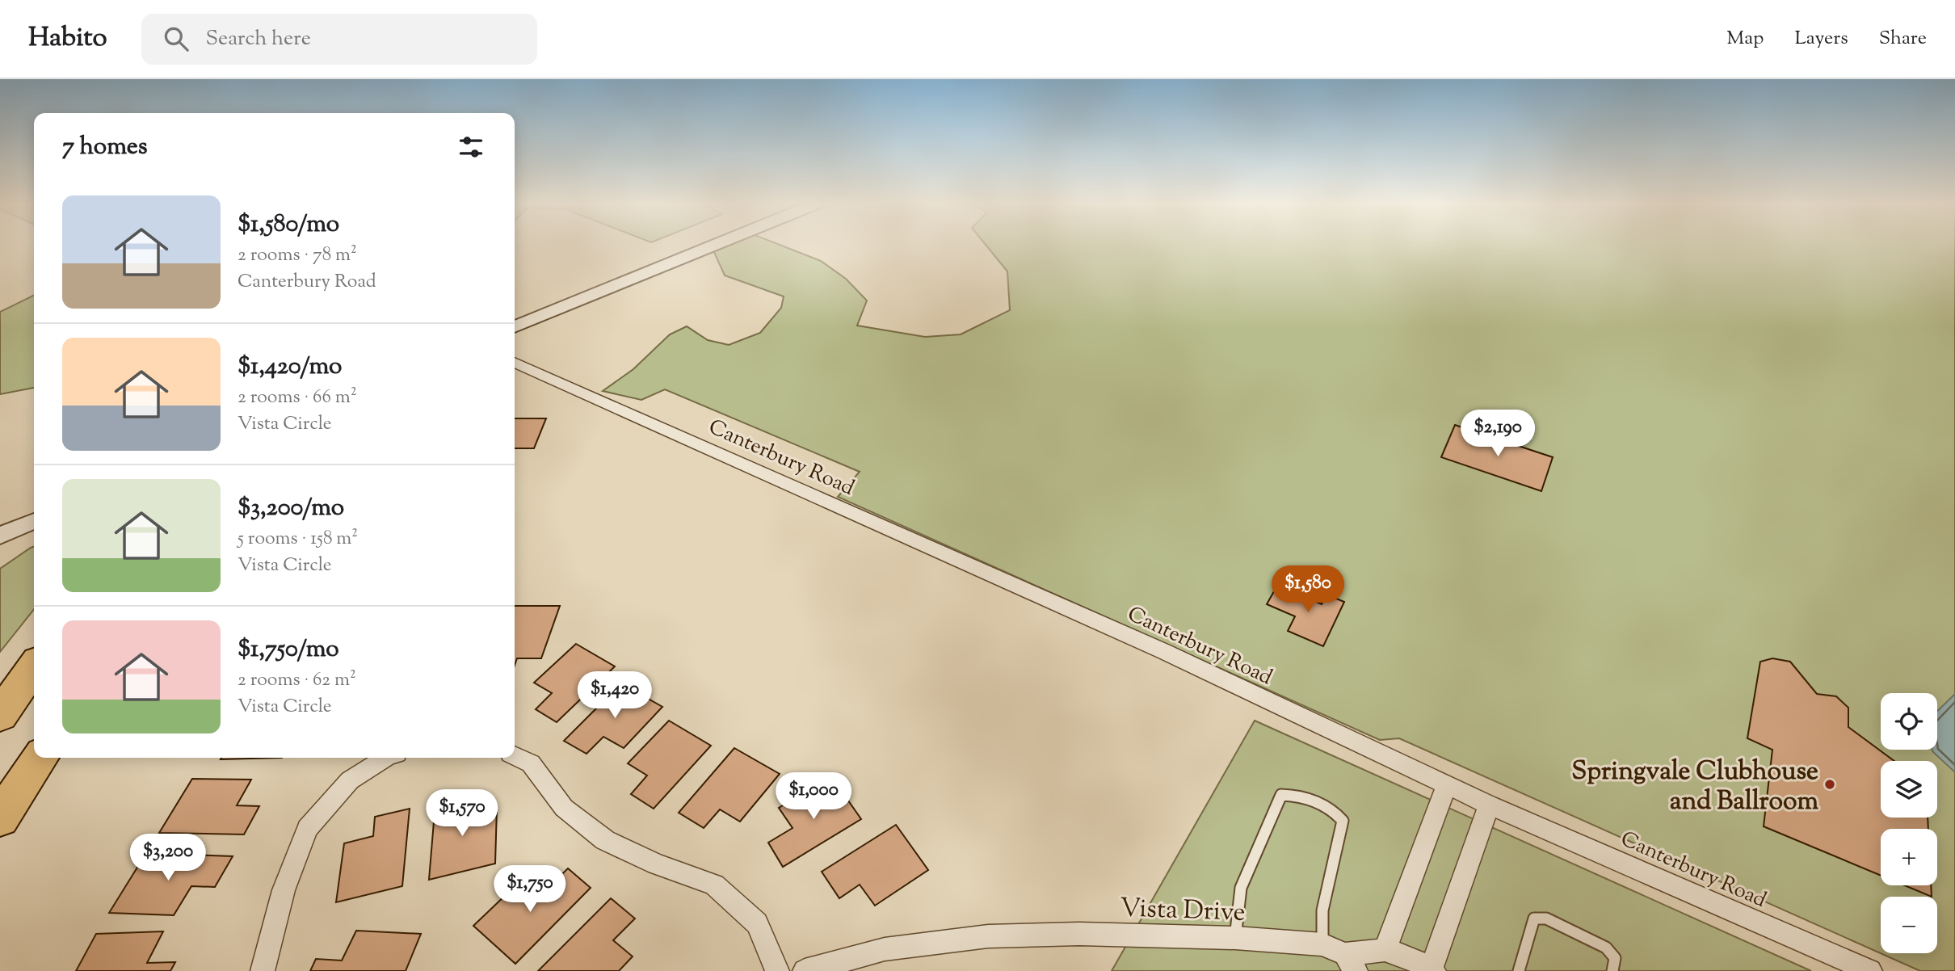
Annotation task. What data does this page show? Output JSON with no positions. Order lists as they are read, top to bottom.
{
  "streets": {
    "street": ["Canterbury Road", "Vista Drive"]
  },
  "places": ["Springvale Clubhouse and Ballroom"],
  "page": {
    "header": "Habito",
    "search": "Search here",
    "nav": ["Map", "Layers", "Share"],
    "heading": "7 homes",
    "list": [
      {
        "name": "$1,580/mo",
        "note": "2 rooms · 78 m² · Canterbury Road"
      },
      {
        "name": "$1,420/mo",
        "note": "2 rooms · 66 m² · Vista Circle"
      },
      {
        "name": "$3,200/mo",
        "note": "5 rooms · 158 m² · Vista Circle"
      },
      {
        "name": "$1,750/mo",
        "note": "2 rooms · 62 m² · Vista Circle"
      }
    ],
    "price": [
      "$2,190",
      "$1,580",
      "$1,420",
      "$1,000",
      "$1,570",
      "$3,200",
      "$1,750"
    ],
    "map_buttons": ["+", "−"]
  }
}
